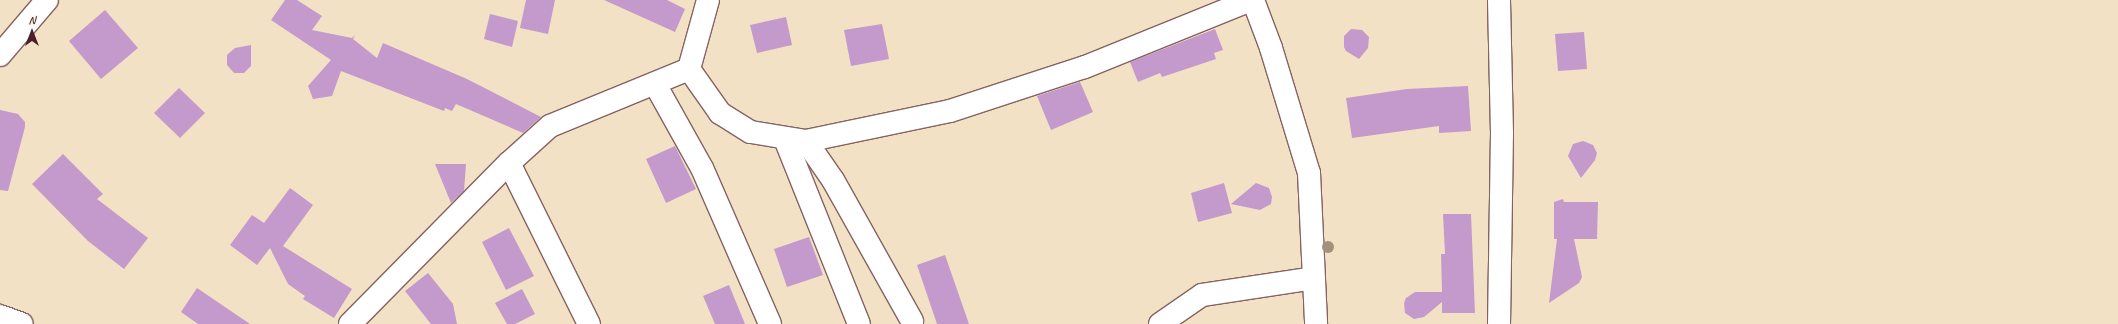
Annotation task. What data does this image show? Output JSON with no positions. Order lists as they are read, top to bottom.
{
  "north": "top"
}
